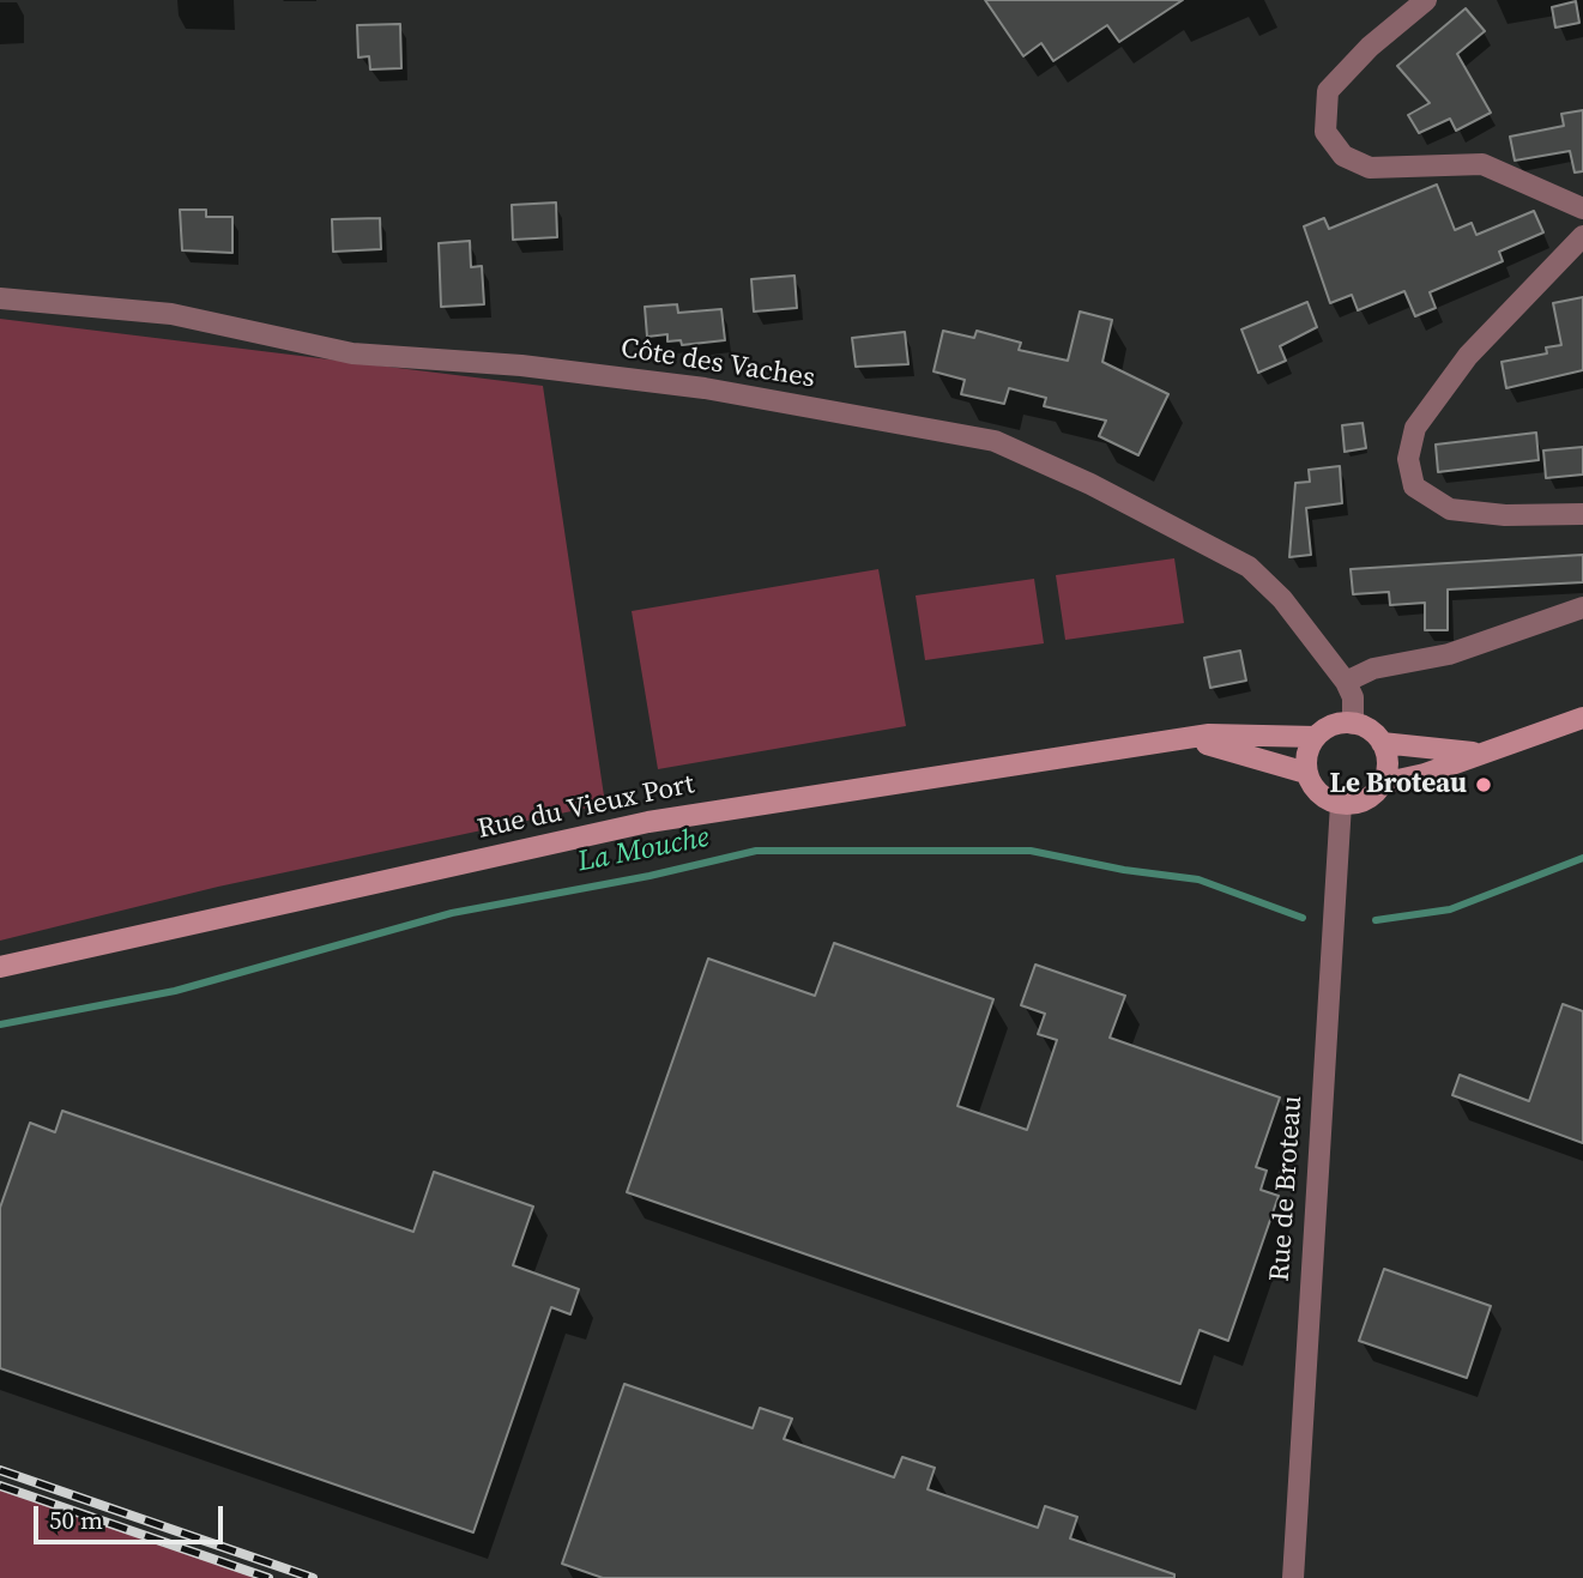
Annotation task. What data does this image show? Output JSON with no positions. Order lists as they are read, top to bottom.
{
  "streets": {
    "main road": ["Rue du Vieux Port"],
    "street": ["Côte des Vaches", "Rue de Broteau"]
  },
  "crossings": [
    ["Rue du Vieux Port", "Rue de Broteau"]
  ],
  "water": ["La Mouche"],
  "places": ["Le Broteau"],
  "scale_bar": "50 m"
}
